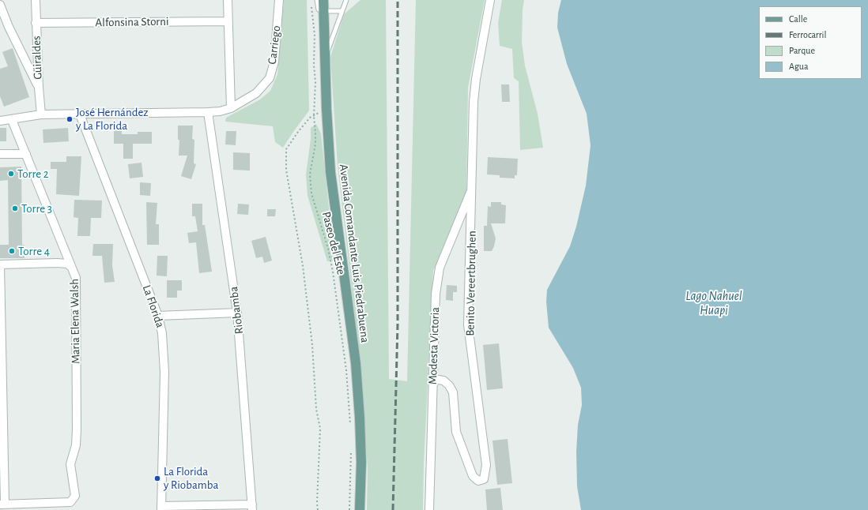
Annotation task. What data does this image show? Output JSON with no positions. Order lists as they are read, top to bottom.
{
  "streets": {
    "main road": ["Avenida Comandante Luis Piedrabuena"],
    "street": [
      "Alfonsina Storni",
      "Carriego",
      "Güiraldes",
      "Benito Vereertbrughen",
      "La Florida",
      "Riobamba",
      "Maria Elena Walsh",
      "Modesta Victoria"
    ],
    "path": ["Paseo del Este"]
  },
  "crossings": [
    ["Alfonsina Storni", "Güiraldes"],
    ["Carriego", "Güiraldes"],
    ["Carriego", "La Florida"],
    ["Carriego", "Riobamba"],
    ["Carriego", "Maria Elena Walsh"],
    ["Benito Vereertbrughen", "Modesta Victoria"]
  ],
  "water": ["Lago Nahuel Huapi"],
  "places": [
    "José Hernández y La Florida",
    "Torre 2",
    "Torre 3",
    "Torre 4",
    "La Florida y Riobamba"
  ],
  "legend": [
    "Calle",
    "Ferrocarril",
    "Parque",
    "Agua"
  ]
}
